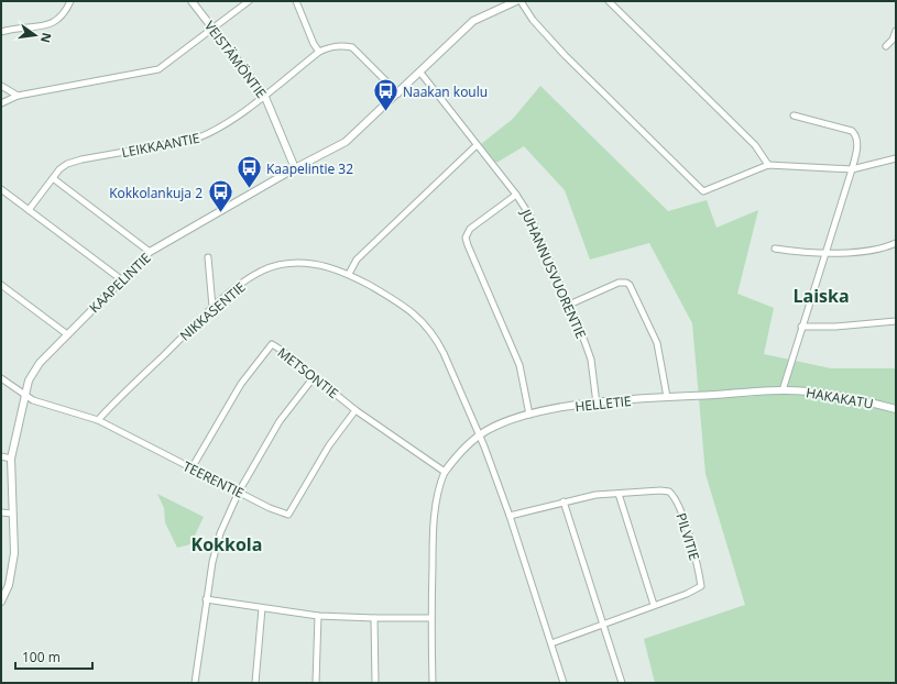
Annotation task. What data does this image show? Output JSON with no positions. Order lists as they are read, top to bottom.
{
  "streets": {
    "street": [
      "VEISTÄMÖNTIE",
      "LEIKKAANTIE",
      "JUHANNUSVUORENTIE",
      "KAAPELINTIE",
      "NIKKASENTIE",
      "METSONTIE",
      "HAKAKATU",
      "HELLETIE",
      "TEERENTIE",
      "PILVITIE"
    ]
  },
  "crossings": [
    ["VEISTÄMÖNTIE", "LEIKKAANTIE"],
    ["VEISTÄMÖNTIE", "KAAPELINTIE"],
    ["LEIKKAANTIE", "KAAPELINTIE"],
    ["JUHANNUSVUORENTIE", "KAAPELINTIE"],
    ["JUHANNUSVUORENTIE", "HELLETIE"],
    ["KAAPELINTIE", "TEERENTIE"],
    ["NIKKASENTIE", "HELLETIE"],
    ["NIKKASENTIE", "TEERENTIE"],
    ["NIKKASENTIE", "PILVITIE"],
    ["METSONTIE", "HELLETIE"],
    ["METSONTIE", "TEERENTIE"],
    ["HAKAKATU", "HELLETIE"]
  ],
  "districts": ["Laiska", "Kokkola"],
  "places": {
    "bus stop": ["Naakan koulu", "Kaapelintie 32", "Kokkolankuja 2"]
  },
  "scale_bar": "100 m",
  "north": "right"
}
